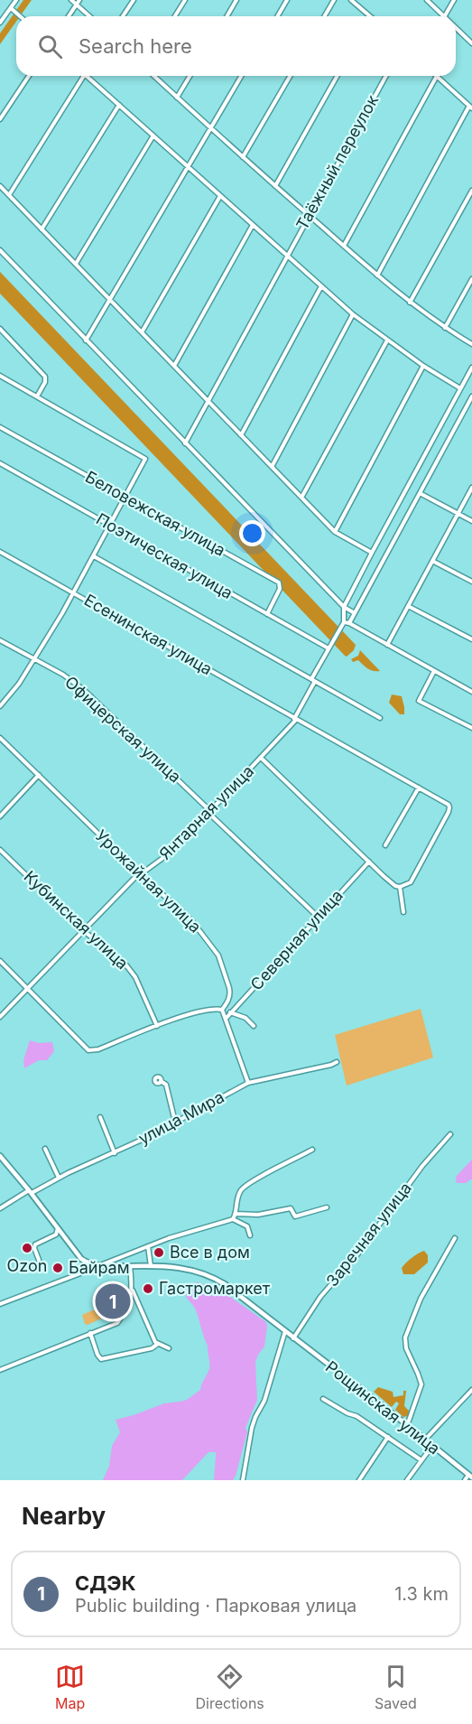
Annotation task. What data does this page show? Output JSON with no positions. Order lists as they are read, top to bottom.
{
  "streets": {
    "street": [
      "Таёжный переулок",
      "Беловежская улица",
      "Поэтическая улица",
      "Есенинская улица",
      "Офицерская улица",
      "Янтарная улица",
      "Урожайная улица",
      "Кубинская улица",
      "Северная улица",
      "улица Мира",
      "Заречная улица",
      "Рощинская улица"
    ]
  },
  "crossings": [
    ["Беловежская улица", "Поэтическая улица"],
    ["Поэтическая улица", "Янтарная улица"],
    ["Есенинская улица", "Янтарная улица"],
    ["Офицерская улица", "Янтарная улица"],
    ["Офицерская улица", "Северная улица"],
    ["Янтарная улица", "Урожайная улица"],
    ["Янтарная улица", "Кубинская улица"],
    ["Заречная улица", "Рощинская улица"]
  ],
  "places": [
    "Ozon",
    "Все в дом",
    "Байрам",
    "Гастромаркет"
  ],
  "page": {
    "search": "Search here",
    "pins": "1",
    "heading": "Nearby",
    "list": [
      {
        "mark": "1",
        "name": "СДЭК",
        "note": "Public building · Парковая улица",
        "value": "1.3 km"
      }
    ],
    "nav": ["Map", "Directions", "Saved"]
  }
}
